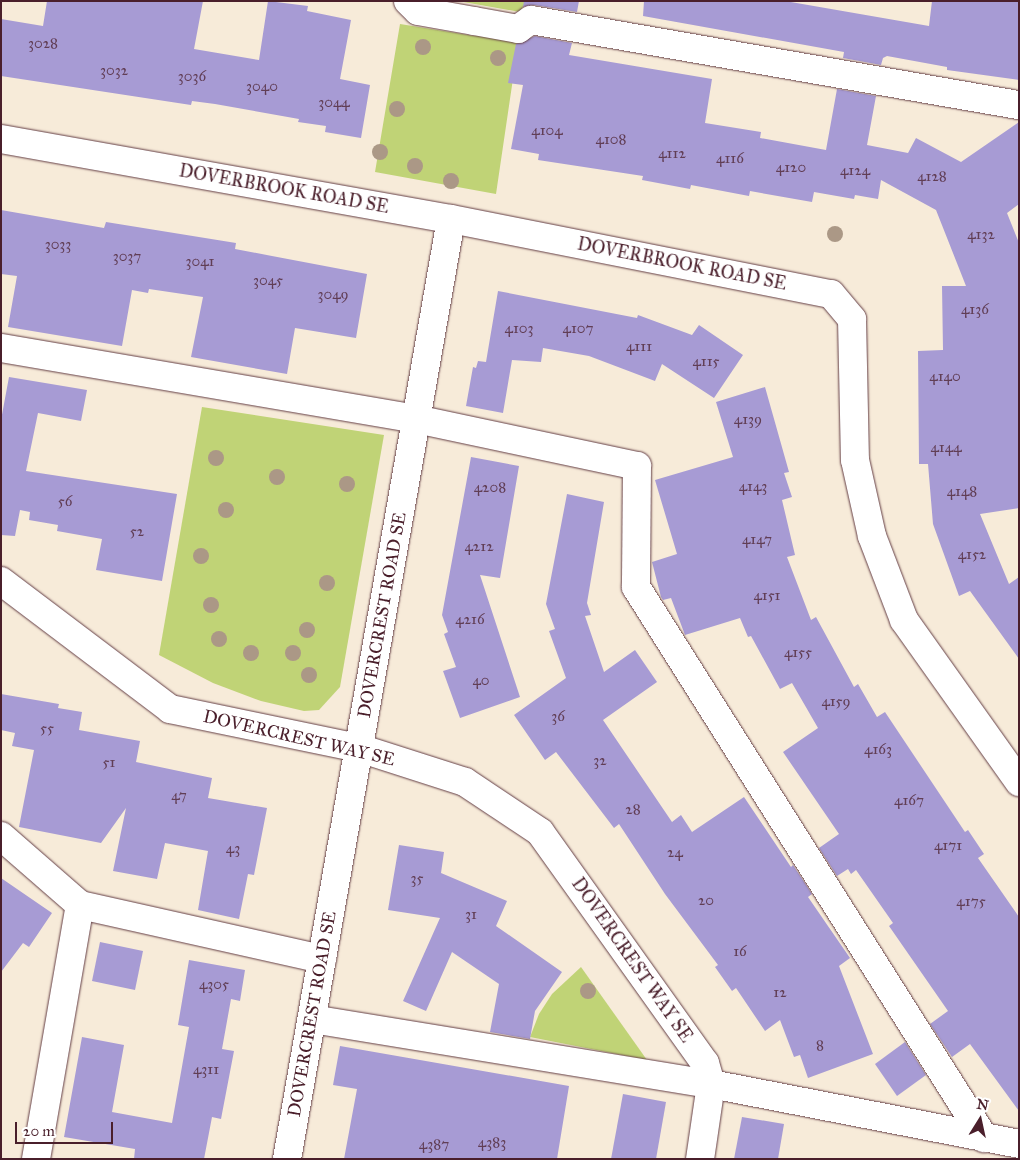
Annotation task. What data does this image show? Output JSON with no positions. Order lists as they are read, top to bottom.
{
  "streets": {
    "street": ["DOVERBROOK ROAD SE", "DOVERCREST ROAD SE", "DOVERCREST WAY SE"]
  },
  "crossings": [
    ["DOVERBROOK ROAD SE", "DOVERCREST ROAD SE"],
    ["DOVERCREST ROAD SE", "DOVERCREST WAY SE"]
  ],
  "house_numbers": [
    "3028",
    "3032",
    "3036",
    "3040",
    "3044",
    "4104",
    "4108",
    "4112",
    "4116",
    "4120",
    "4124",
    "4128",
    "4132",
    "3033",
    "3037",
    "3041",
    "3045",
    "3049",
    "4136",
    "4103",
    "4107",
    "4111",
    "4115",
    "4140",
    "4139",
    "4144",
    "4143",
    "4208",
    "4148",
    "56",
    "52",
    "4147",
    "4212",
    "4152",
    "4151",
    "4216",
    "4155",
    "40",
    "4159",
    "36",
    "55",
    "4163",
    "32",
    "51",
    "47",
    "4167",
    "28",
    "4171",
    "43",
    "24",
    "35",
    "20",
    "4175",
    "31",
    "16",
    "4305",
    "12",
    "8",
    "4311",
    "4383",
    "4387"
  ],
  "scale_bar": "20 m",
  "north": "top"
}
